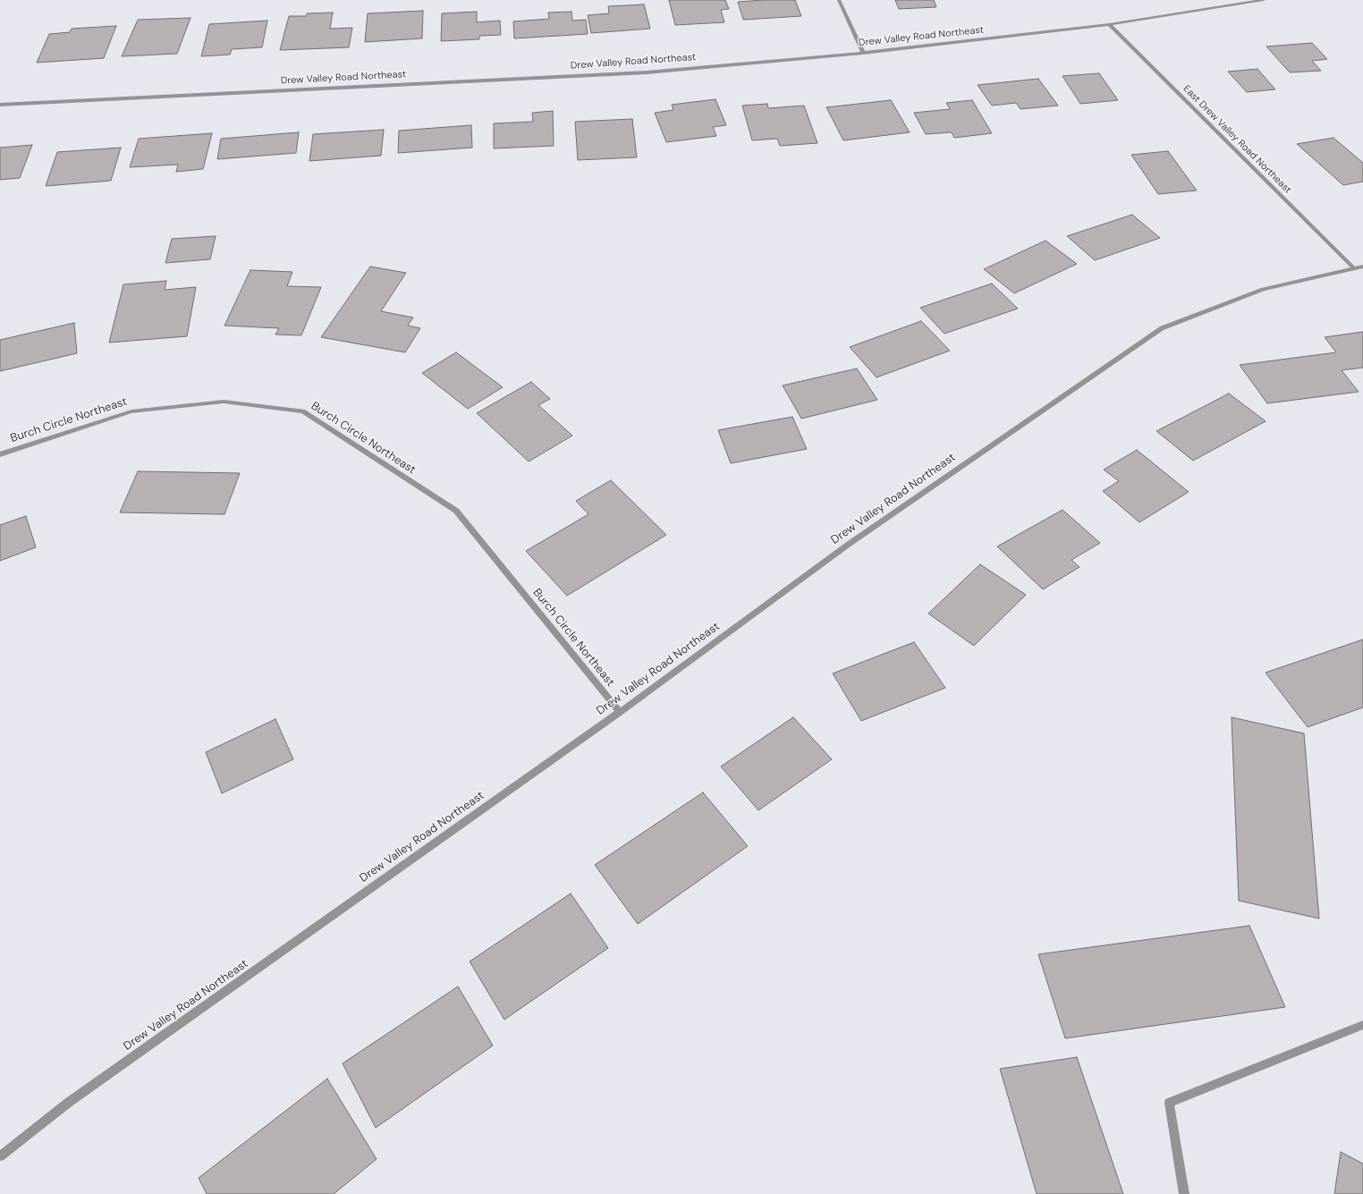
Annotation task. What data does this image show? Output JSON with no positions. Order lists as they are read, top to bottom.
{
  "streets": {
    "street": ["Drew Valley Road Northeast", "East Drew Valley Road Northeast", "Burch Circle Northeast"]
  },
  "crossings": [
    ["Drew Valley Road Northeast", "East Drew Valley Road Northeast"],
    ["Drew Valley Road Northeast", "Burch Circle Northeast"]
  ]
}
